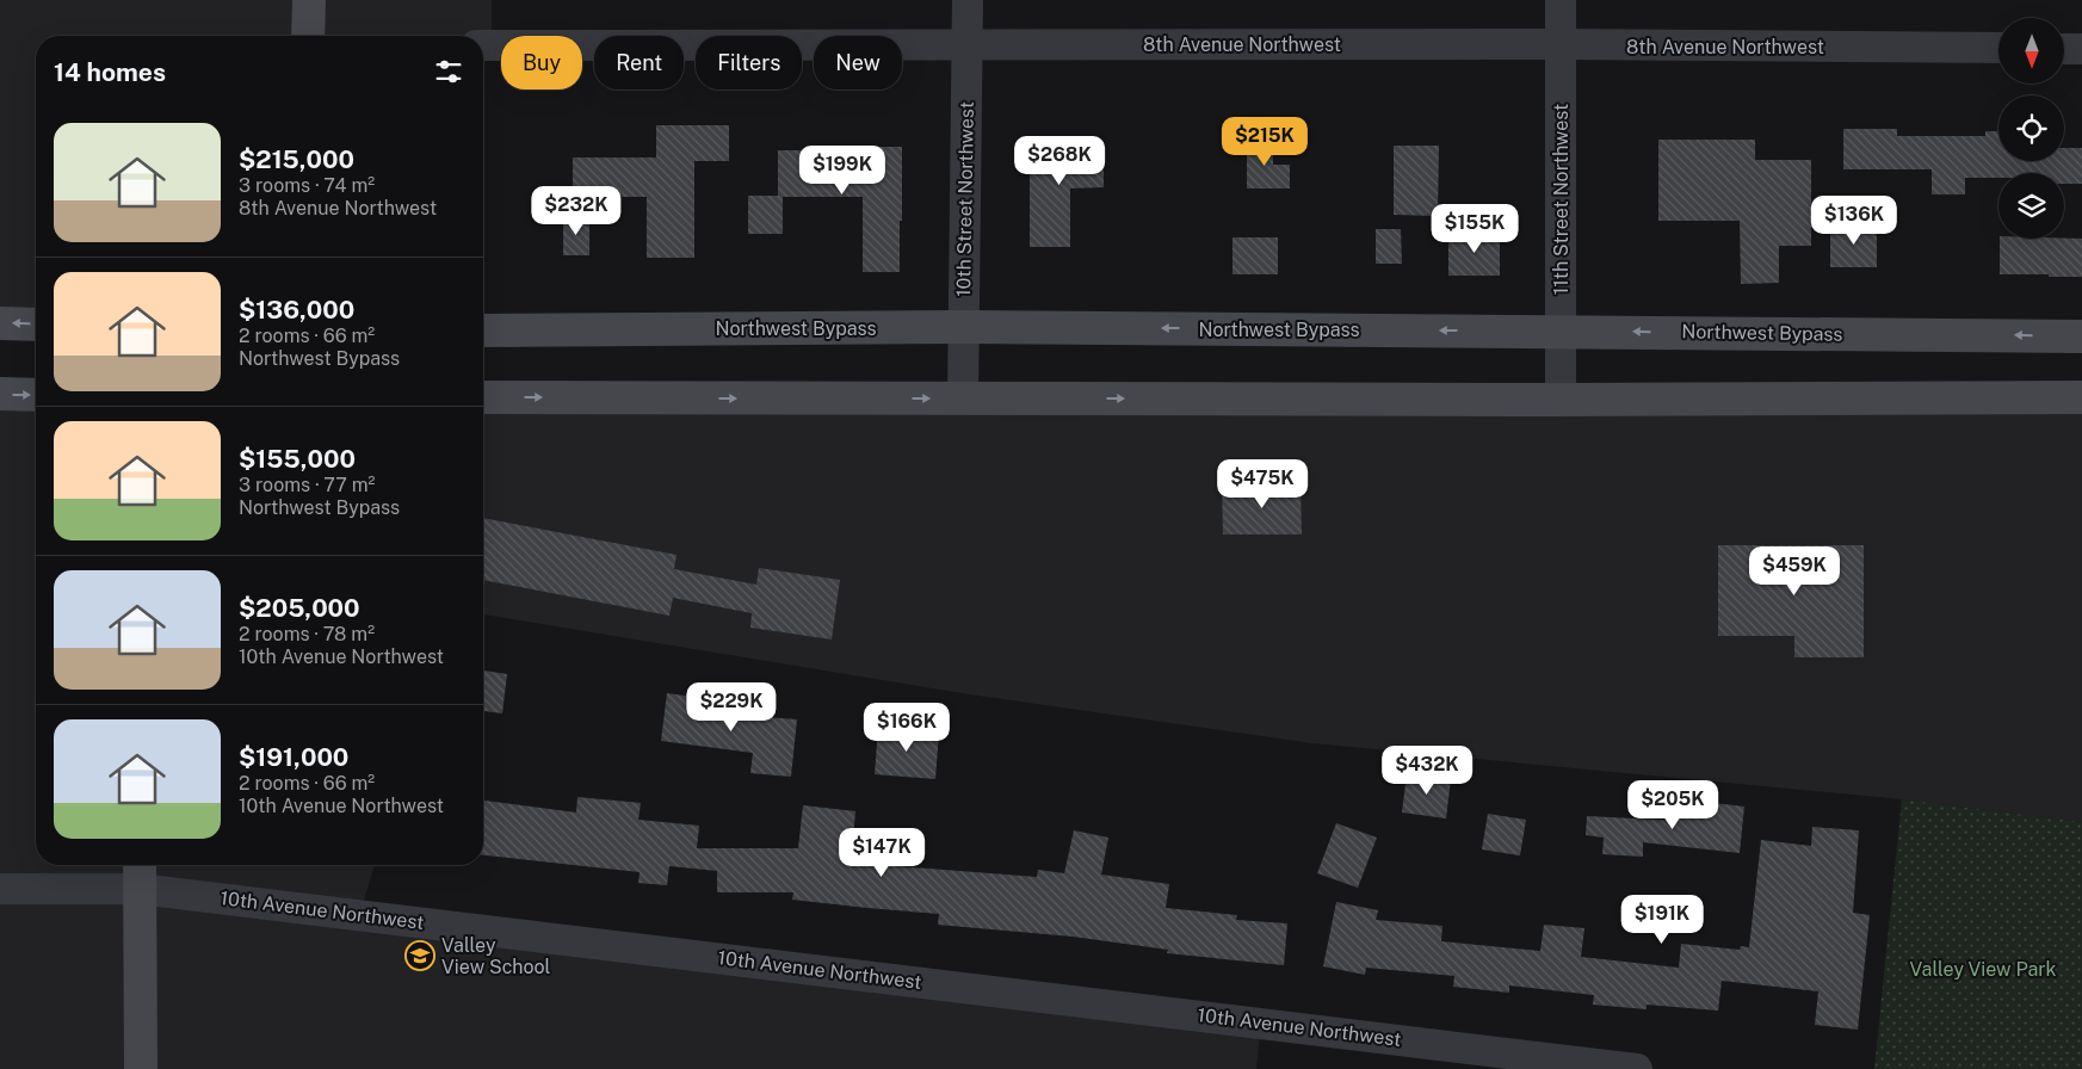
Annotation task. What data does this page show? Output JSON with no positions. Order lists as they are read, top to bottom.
{
  "streets": {
    "main road": ["Northwest Bypass"],
    "street": [
      "8th Avenue Northwest",
      "10th Street Northwest",
      "11th Street Northwest",
      "10th Avenue Northwest"
    ]
  },
  "crossings": [
    ["8th Avenue Northwest", "10th Street Northwest"],
    ["8th Avenue Northwest", "11th Street Northwest"],
    ["10th Street Northwest", "Northwest Bypass"],
    ["11th Street Northwest", "Northwest Bypass"]
  ],
  "parks": ["Valley View Park"],
  "places": {
    "school or university": ["Valley View School"]
  },
  "north": "bottom",
  "page": {
    "chip": [
      "Buy",
      "Rent",
      "Filters",
      "New"
    ],
    "heading": "14 homes",
    "list": [
      {
        "name": "$215,000",
        "note": "3 rooms · 74 m² · 8th Avenue Northwest"
      },
      {
        "name": "$136,000",
        "note": "2 rooms · 66 m² · Northwest Bypass"
      },
      {
        "name": "$155,000",
        "note": "3 rooms · 77 m² · Northwest Bypass"
      },
      {
        "name": "$205,000",
        "note": "2 rooms · 78 m² · 10th Avenue Northwest"
      },
      {
        "name": "$191,000",
        "note": "2 rooms · 66 m² · 10th Avenue Northwest"
      }
    ],
    "price": [
      "$215K",
      "$268K",
      "$199K",
      "$232K",
      "$136K",
      "$155K",
      "$475K",
      "$459K",
      "$229K",
      "$166K",
      "$432K",
      "$205K",
      "$147K",
      "$191K"
    ]
  }
}
